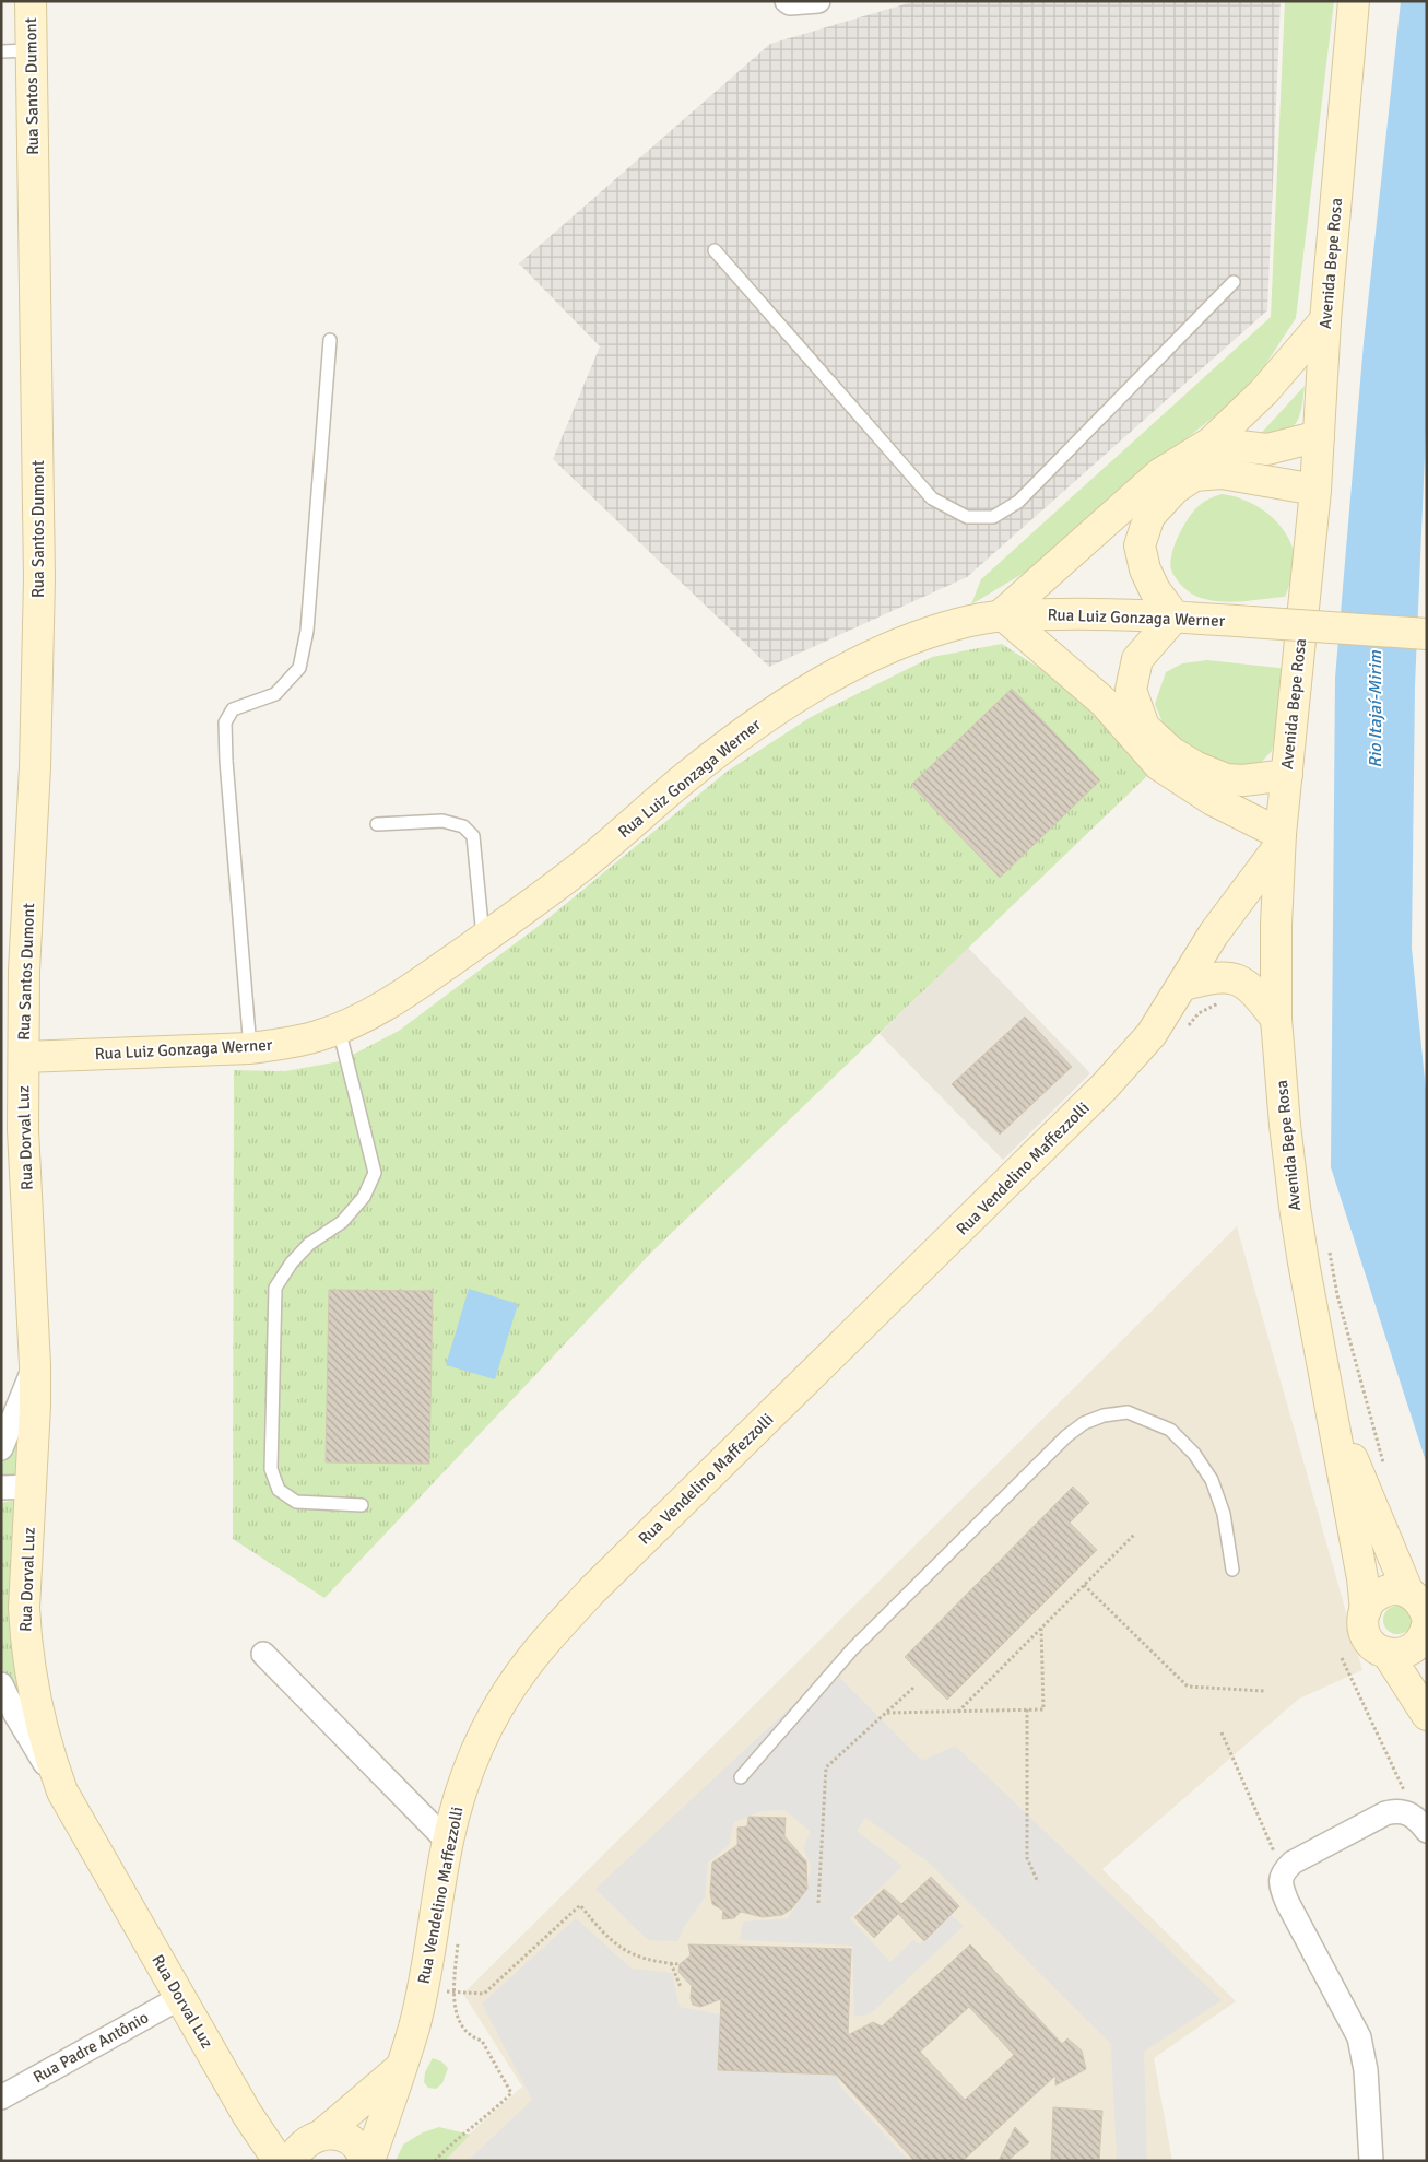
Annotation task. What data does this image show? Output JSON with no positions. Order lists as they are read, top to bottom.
{
  "streets": {
    "main road": [
      "Rua Santos Dumont",
      "Avenida Bepe Rosa",
      "Rua Luiz Gonzaga Werner",
      "Rua Dorval Luz",
      "Rua Vendelino Maffezzolli"
    ],
    "street": ["Rua Padre Antônio"]
  },
  "crossings": [
    ["Rua Santos Dumont", "Rua Luiz Gonzaga Werner"],
    ["Rua Santos Dumont", "Rua Dorval Luz"],
    ["Avenida Bepe Rosa", "Rua Vendelino Maffezzolli"],
    ["Rua Luiz Gonzaga Werner", "Rua Dorval Luz"],
    ["Rua Dorval Luz", "Rua Padre Antônio"]
  ],
  "water": ["Rio Itajaí-Mirim"]
}
